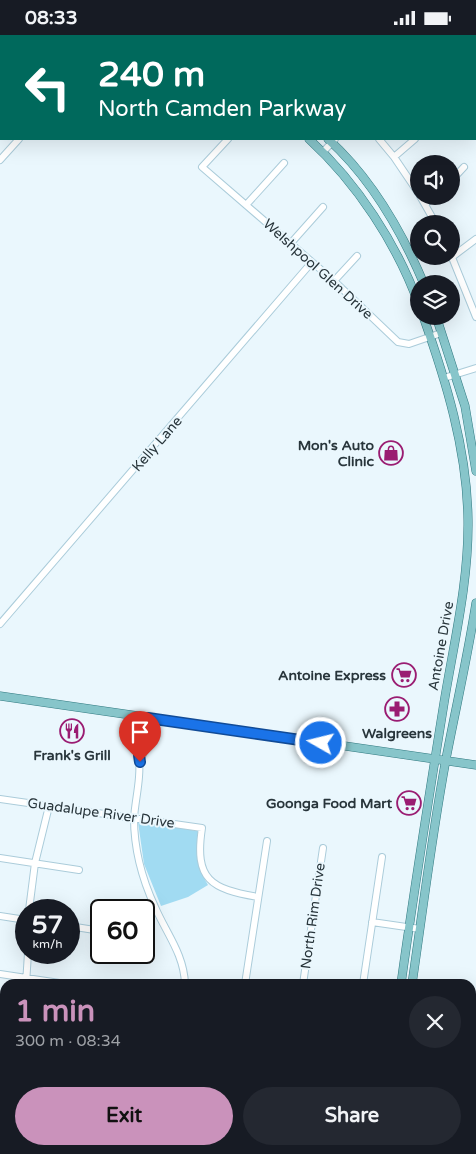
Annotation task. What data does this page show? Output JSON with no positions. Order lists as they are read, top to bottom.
{
  "streets": {
    "main road": ["Antoine Drive"],
    "street": [
      "Welshpool Glen Drive",
      "Kelly Lane",
      "Guadalupe River Drive",
      "North Rim Drive"
    ]
  },
  "crossings": [
    ["Welshpool Glen Drive", "Kelly Lane"],
    ["Welshpool Glen Drive", "Antoine Drive"]
  ],
  "places": {
    "shop": ["Mon's Auto Clinic"],
    "supermarket": ["Antoine Express", "Goonga Food Mart"],
    "pharmacy": ["Walgreens"],
    "restaurant": ["Frank's Grill"]
  },
  "page": {
    "status": "08:33",
    "turn": ["240 m", "North Camden Parkway"],
    "speed": "57 km/h",
    "limit": "60",
    "heading": ["1 min", "300 m · 08:34"],
    "buttons": ["Exit", "Share"]
  }
}
